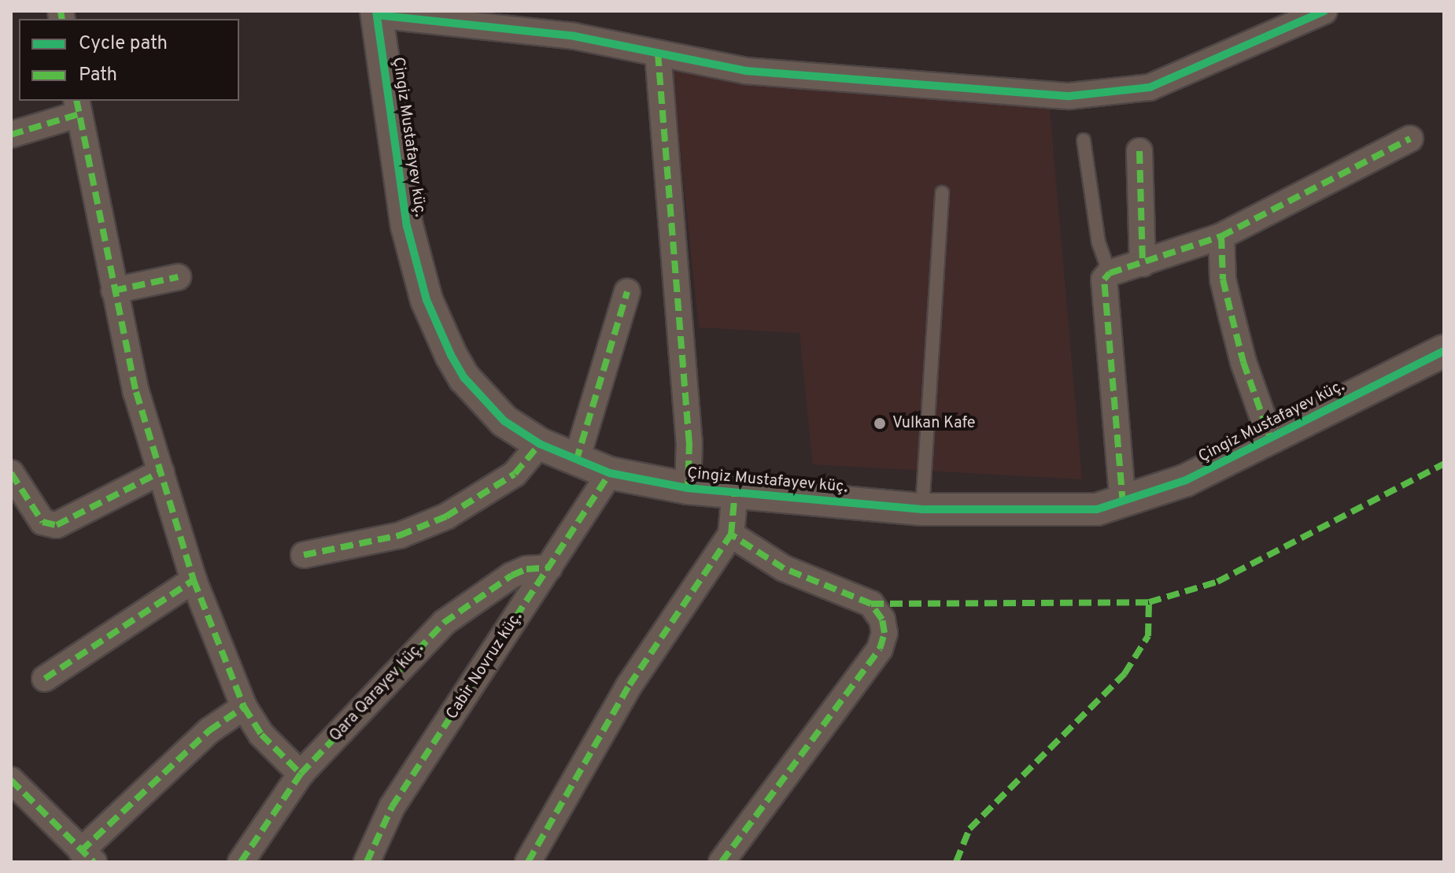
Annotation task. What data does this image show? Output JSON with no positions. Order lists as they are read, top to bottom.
{
  "streets": {
    "street": ["Çingiz Mustafayev küç.", "Cabir Novruz küç.", "Qara Qarayev küç."]
  },
  "crossings": [
    ["Çingiz Mustafayev küç.", "Cabir Novruz küç."],
    ["Cabir Novruz küç.", "Qara Qarayev küç."]
  ],
  "places": ["Vulkan Kafe"],
  "legend": ["Cycle path", "Path"]
}
